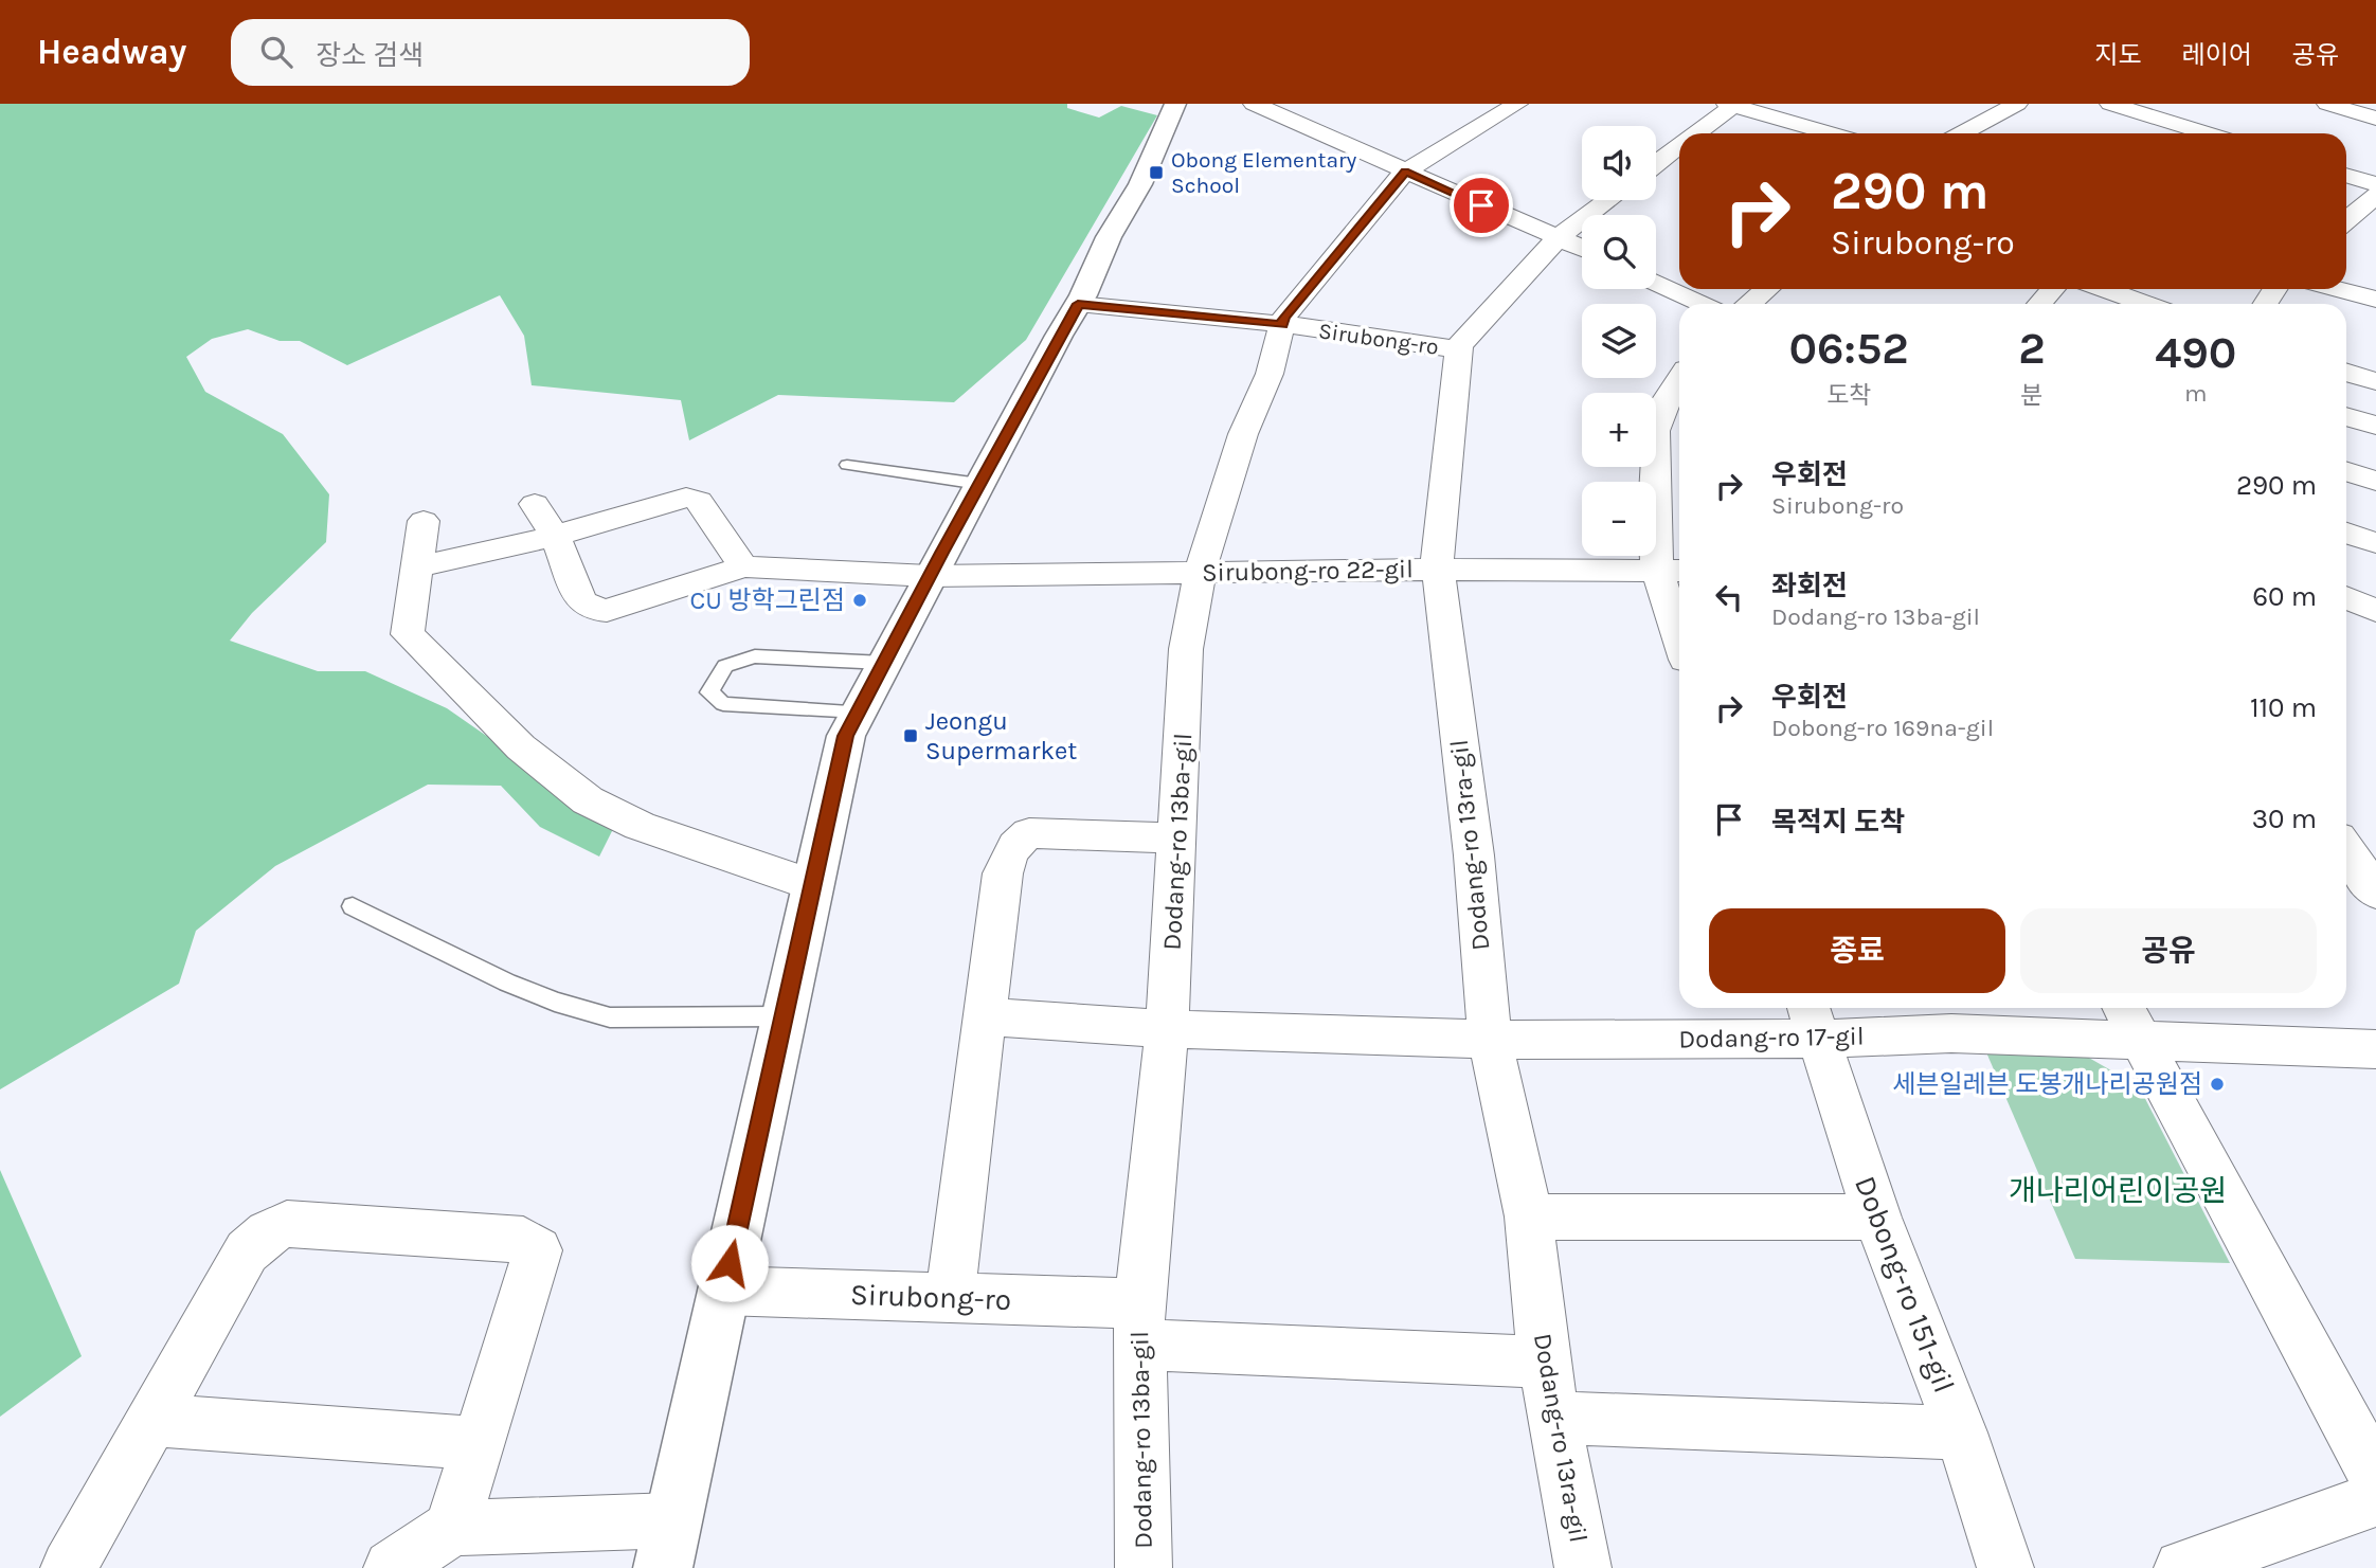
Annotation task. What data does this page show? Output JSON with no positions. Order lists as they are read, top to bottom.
{
  "streets": {
    "street": [
      "Sirubong-ro",
      "Sirubong-ro 22-gil",
      "Dodang-ro 13ba-gil",
      "Dodang-ro 13ra-gil",
      "Dodang-ro 17-gil",
      "Dobong-ro 151-gil"
    ]
  },
  "crossings": [
    ["Sirubong-ro", "Dodang-ro 13ba-gil"],
    ["Sirubong-ro", "Dodang-ro 13ra-gil"],
    ["Sirubong-ro 22-gil", "Dodang-ro 13ba-gil"],
    ["Sirubong-ro 22-gil", "Dodang-ro 13ra-gil"],
    ["Dodang-ro 13ba-gil", "Dodang-ro 17-gil"],
    ["Dodang-ro 13ra-gil", "Dodang-ro 17-gil"],
    ["Dodang-ro 17-gil", "Dobong-ro 151-gil"]
  ],
  "parks": ["개나리어린이공원"],
  "places": {
    "transit": ["Obong Elementary School", "Jeongu Supermarket"],
    "other": ["CU 방학그린점", "세븐일레븐 도봉개나리공원점"]
  },
  "page": {
    "header": "Headway",
    "search": "장소 검색",
    "nav": ["지도", "레이어", "공유"],
    "map_buttons": ["+", "−"],
    "turn": ["290 m", "Sirubong-ro"],
    "eta": [
      "06:52",
      "도착",
      "2",
      "분",
      "490",
      "m"
    ],
    "list": [
      {
        "name": "우회전",
        "note": "Sirubong-ro",
        "value": "290 m"
      },
      {
        "name": "좌회전",
        "note": "Dodang-ro 13ba-gil",
        "value": "60 m"
      },
      {
        "name": "우회전",
        "note": "Dobong-ro 169na-gil",
        "value": "110 m"
      },
      {
        "name": "목적지 도착",
        "value": "30 m"
      }
    ],
    "buttons": ["종료", "공유"]
  }
}
